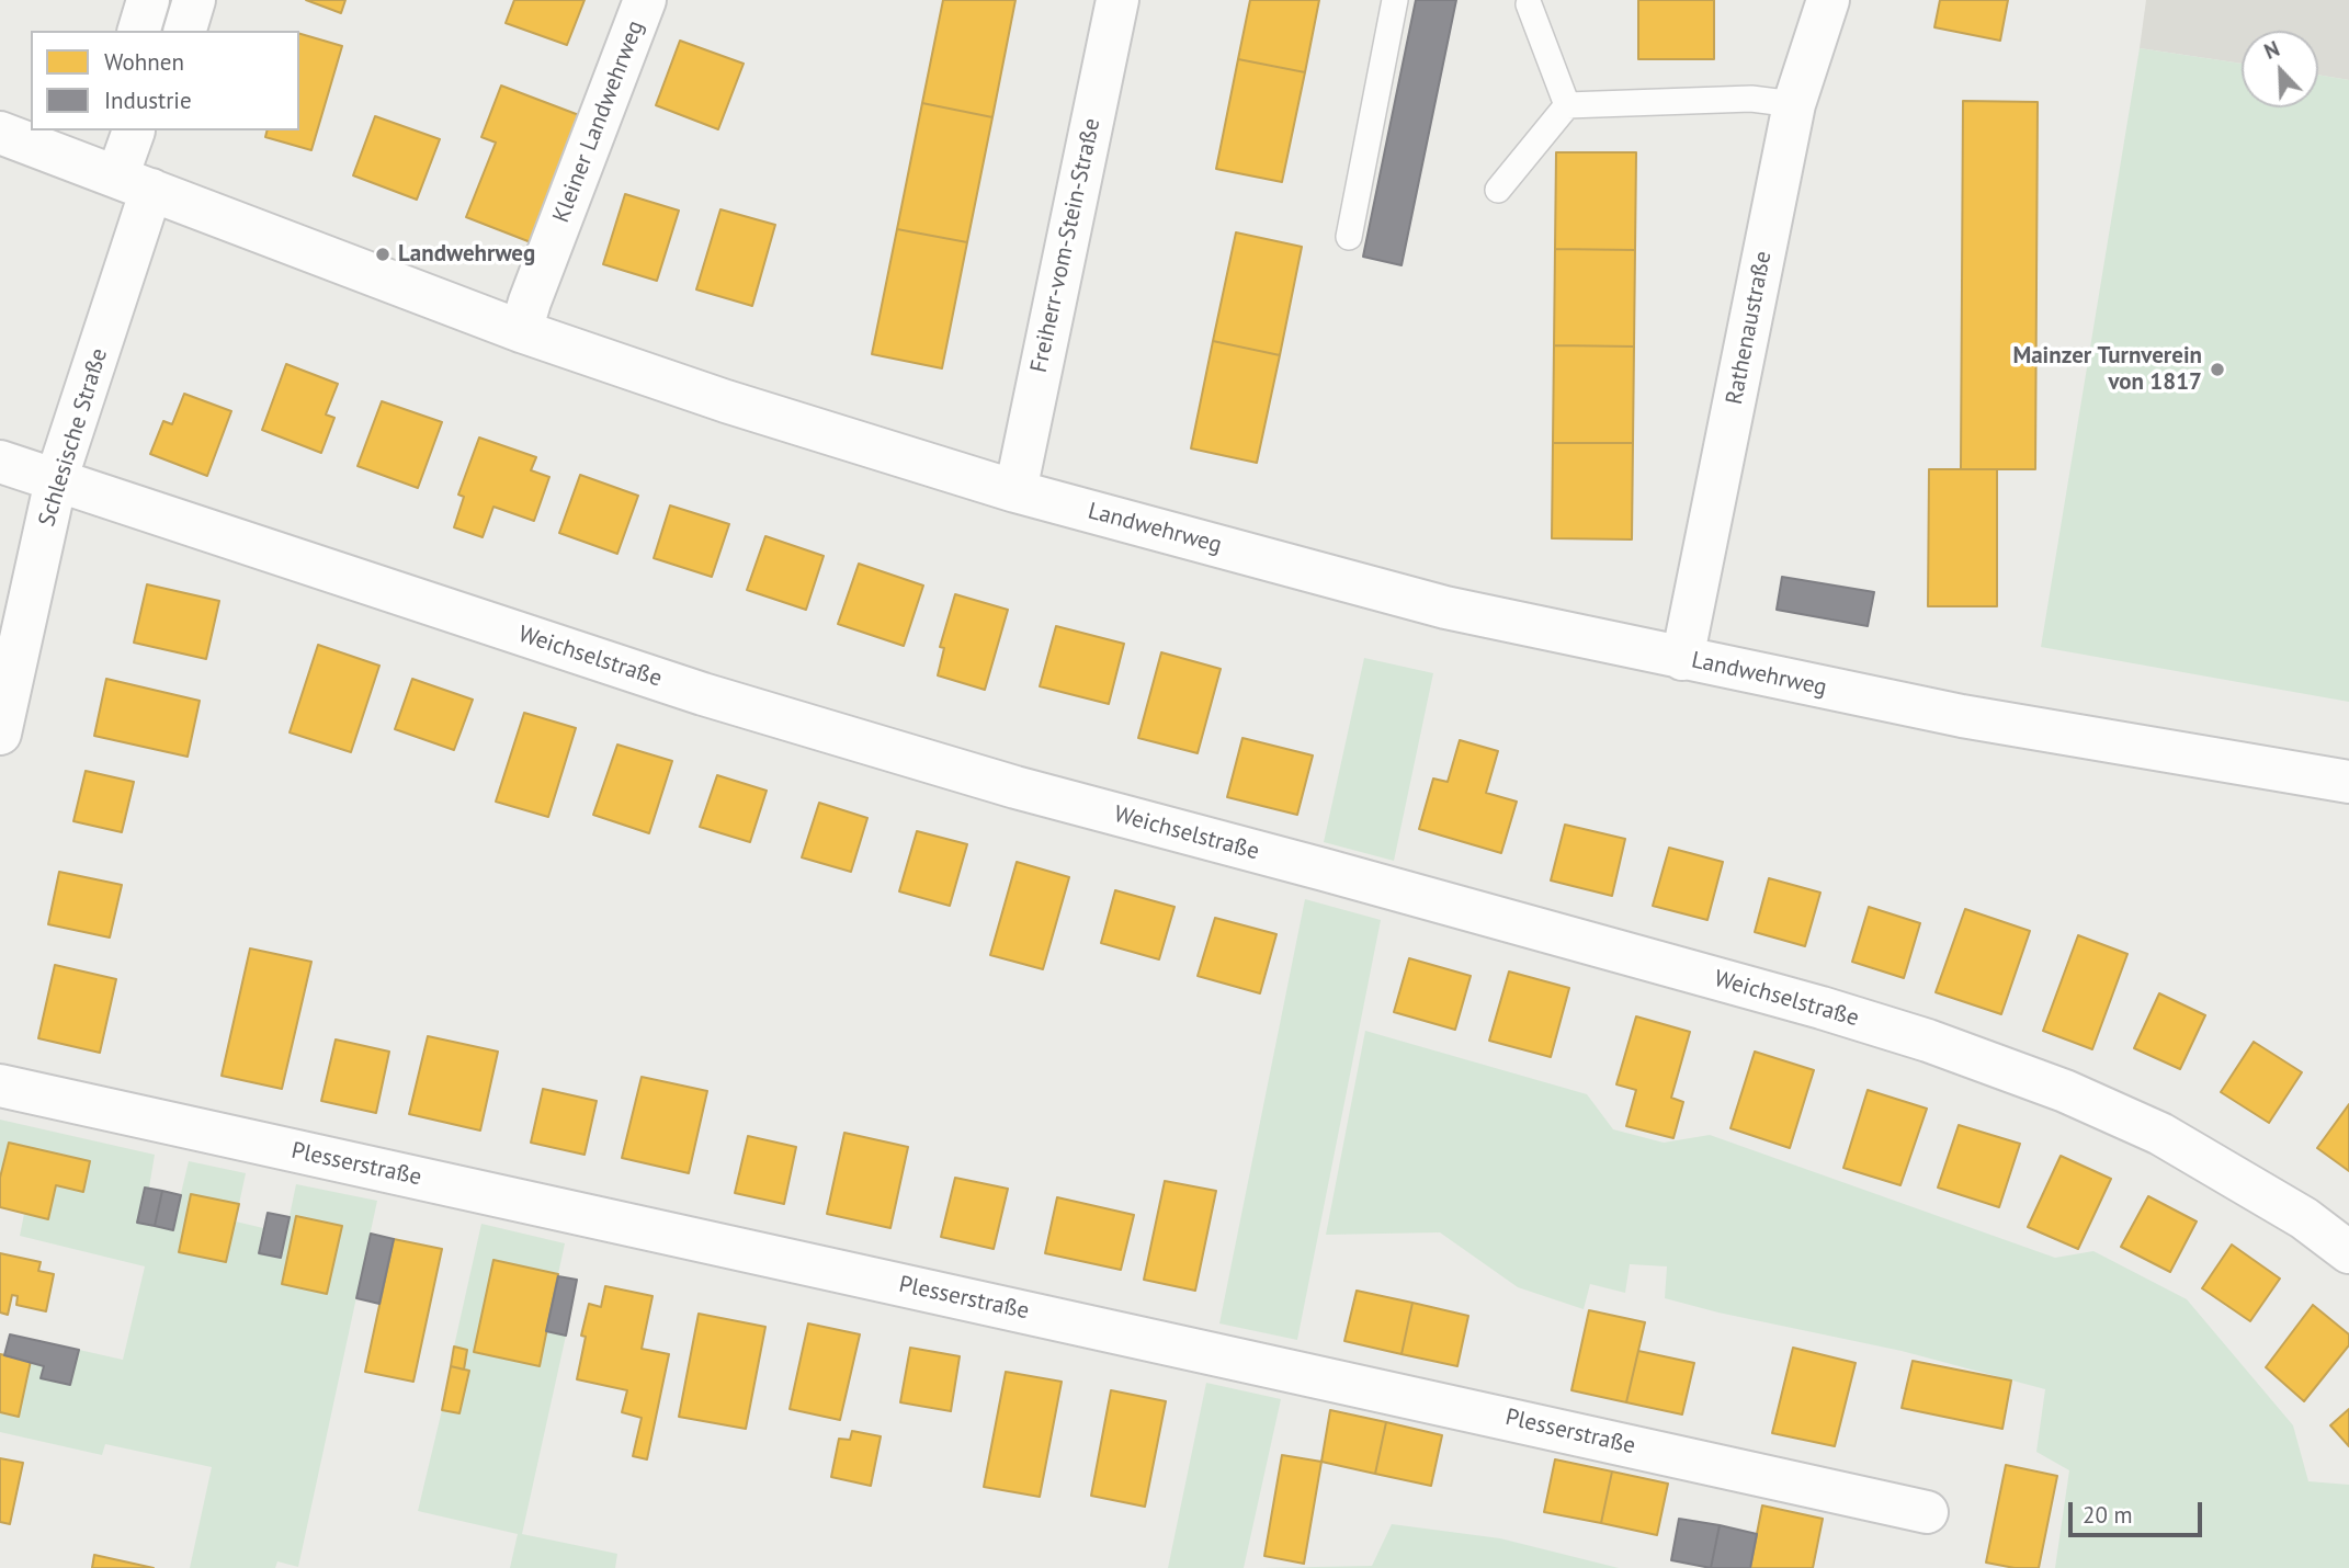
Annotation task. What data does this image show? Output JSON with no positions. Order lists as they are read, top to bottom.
{
  "streets": {
    "street": [
      "Kleiner Landwehrweg",
      "Freiherr-vom-Stein-Straße",
      "Rathenaustraße",
      "Schlesische Straße",
      "Landwehrweg",
      "Weichselstraße",
      "Plesserstraße"
    ]
  },
  "crossings": [
    ["Kleiner Landwehrweg", "Landwehrweg"],
    ["Freiherr-vom-Stein-Straße", "Landwehrweg"],
    ["Rathenaustraße", "Landwehrweg"],
    ["Schlesische Straße", "Landwehrweg"],
    ["Schlesische Straße", "Weichselstraße"]
  ],
  "places": ["Landwehrweg", "Mainzer Turnverein von 1817"],
  "legend": ["Wohnen", "Industrie"],
  "scale_bar": "20 m",
  "north": "top left"
}
